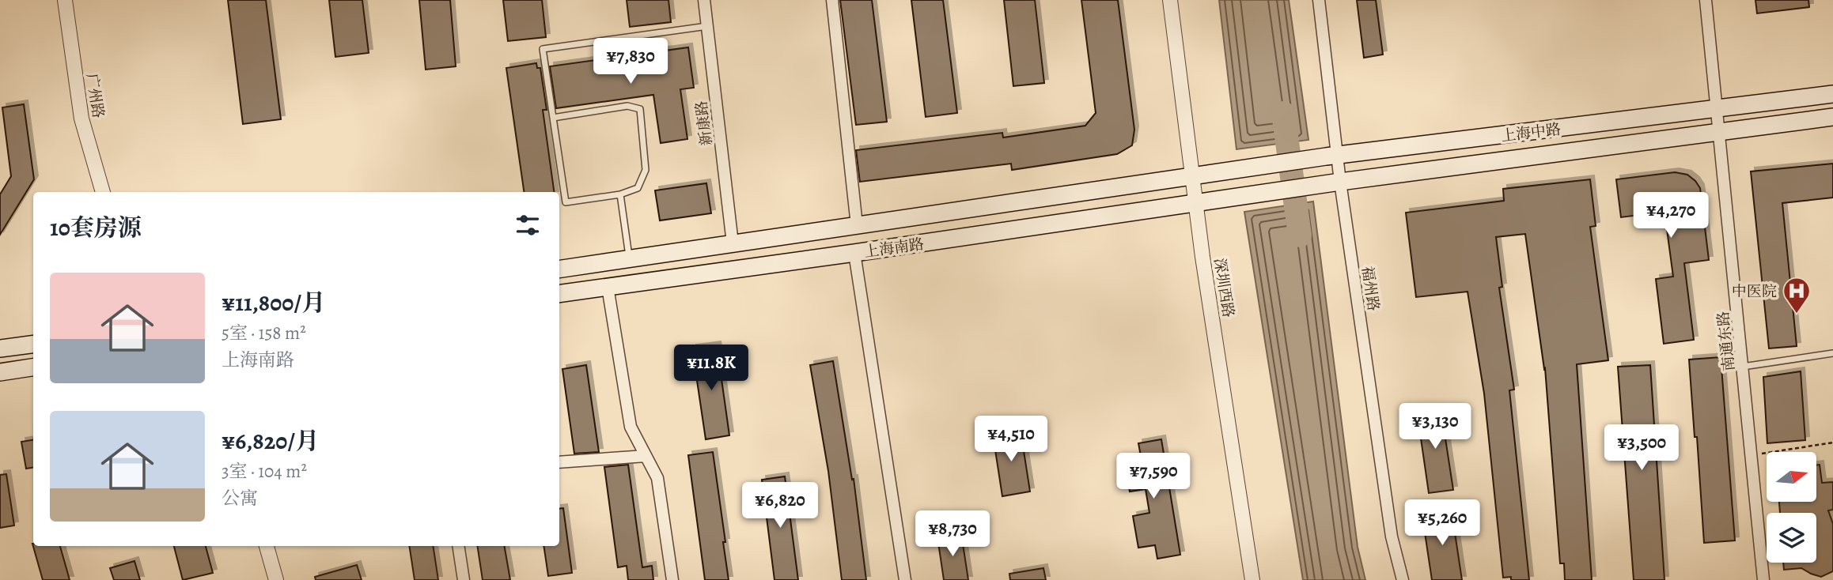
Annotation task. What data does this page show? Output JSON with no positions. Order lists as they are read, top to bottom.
{
  "streets": {
    "main road": ["上海中路", "上海南路"],
    "street": [
      "广州路",
      "新康路",
      "深圳西路",
      "福州路",
      "南通东路"
    ]
  },
  "crossings": [
    ["新康路", "上海南路"],
    ["上海中路", "上海南路"],
    ["上海中路", "福州路"],
    ["上海中路", "南通东路"],
    ["上海南路", "深圳西路"]
  ],
  "places": {
    "hospital": ["中医院"]
  },
  "north": "right",
  "page": {
    "price": [
      "¥7,830",
      "¥4,270",
      "¥11.8K",
      "¥3,130",
      "¥4,510",
      "¥3,500",
      "¥7,590",
      "¥6,820",
      "¥5,260",
      "¥8,730"
    ],
    "heading": "10套房源",
    "list": [
      {
        "name": "¥11,800/月",
        "note": "5室 · 158 m² · 上海南路"
      },
      {
        "name": "¥6,820/月",
        "note": "3室 · 104 m² · 公寓"
      }
    ]
  }
}
